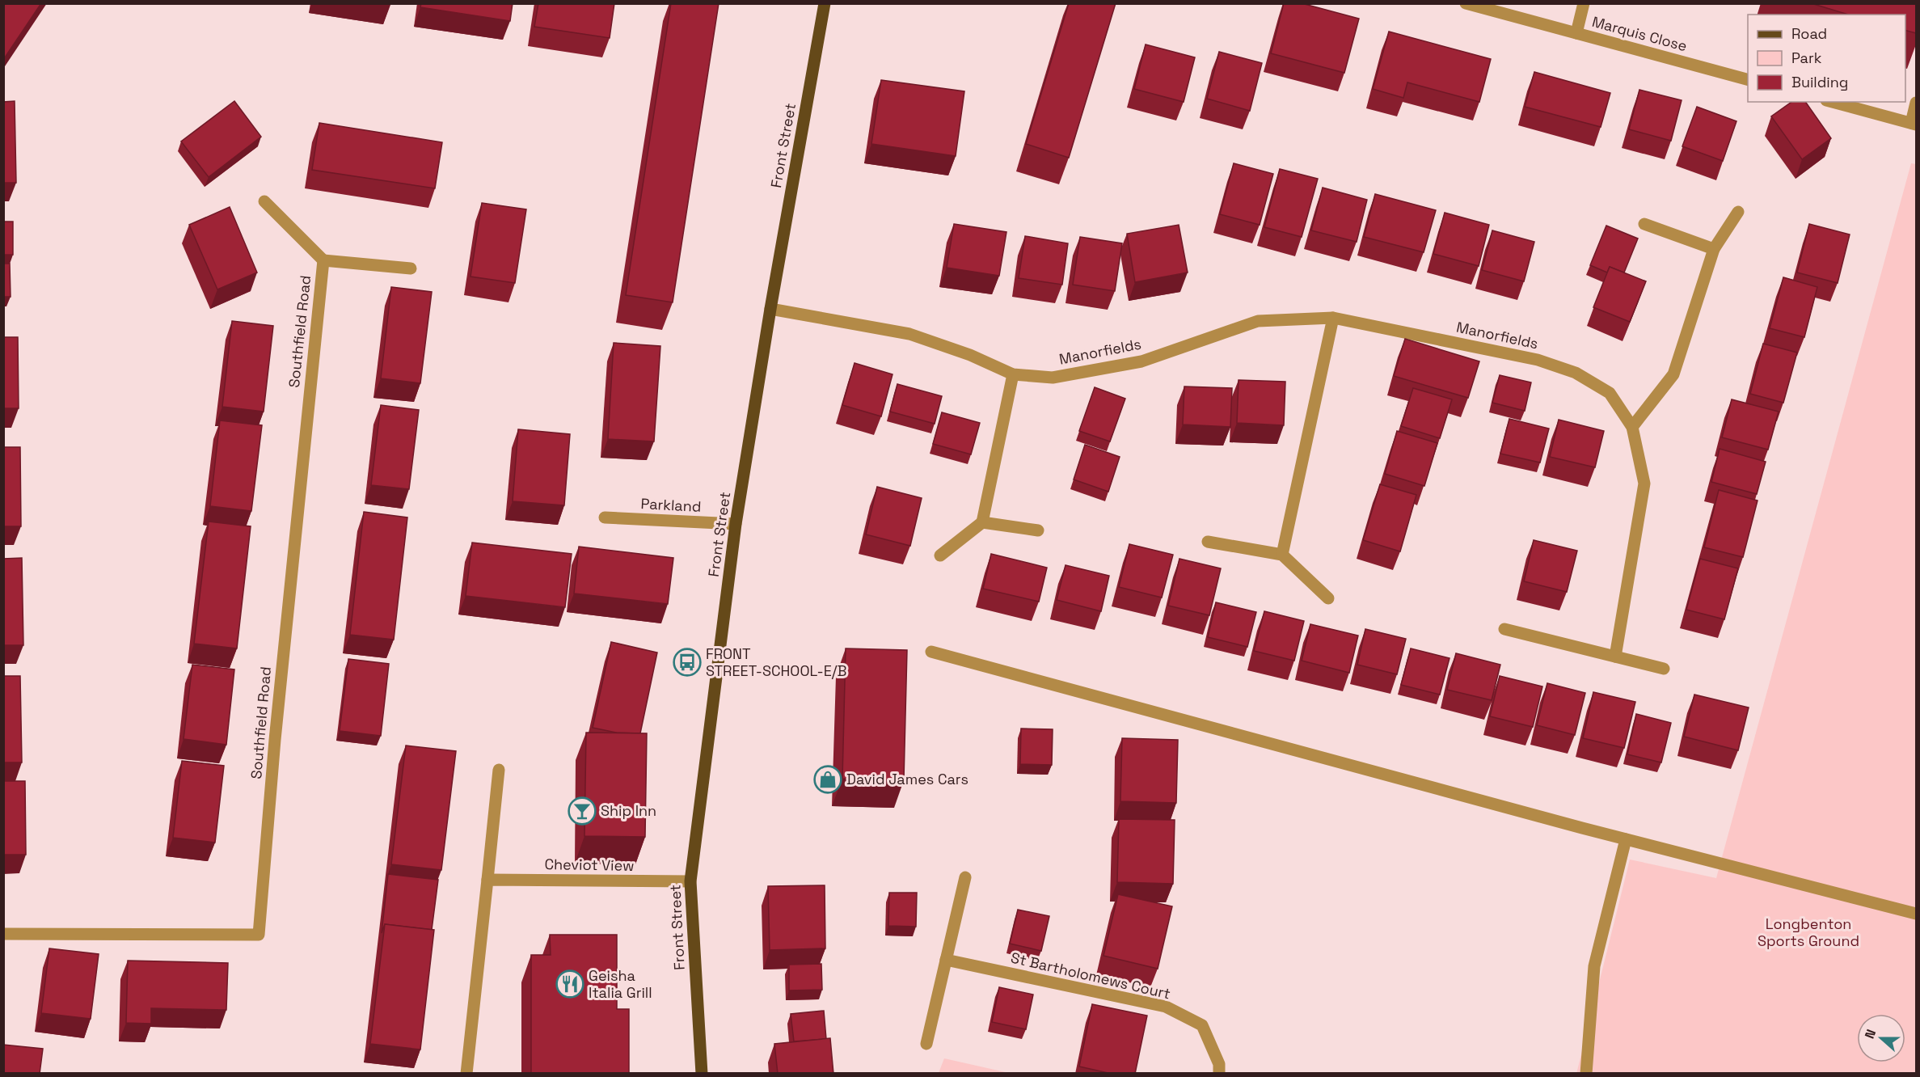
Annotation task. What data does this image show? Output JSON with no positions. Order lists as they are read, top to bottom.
{
  "streets": {
    "main road": ["Front Street"],
    "street": [
      "Marquis Close",
      "Southfield Road",
      "Manorfields",
      "Parkland",
      "Cheviot View",
      "St Bartholomews Court"
    ]
  },
  "crossings": [
    ["Front Street", "Manorfields"],
    ["Front Street", "Parkland"],
    ["Front Street", "Cheviot View"]
  ],
  "parks": ["Longbenton Sports Ground"],
  "places": {
    "bus stop": ["FRONT STREET-SCHOOL-E/B"],
    "shop": ["David James Cars"],
    "bar": ["Ship Inn"],
    "restaurant": ["Geisha Italia Grill"]
  },
  "legend": ["Road", "Park", "Building"],
  "north": "left"
}
